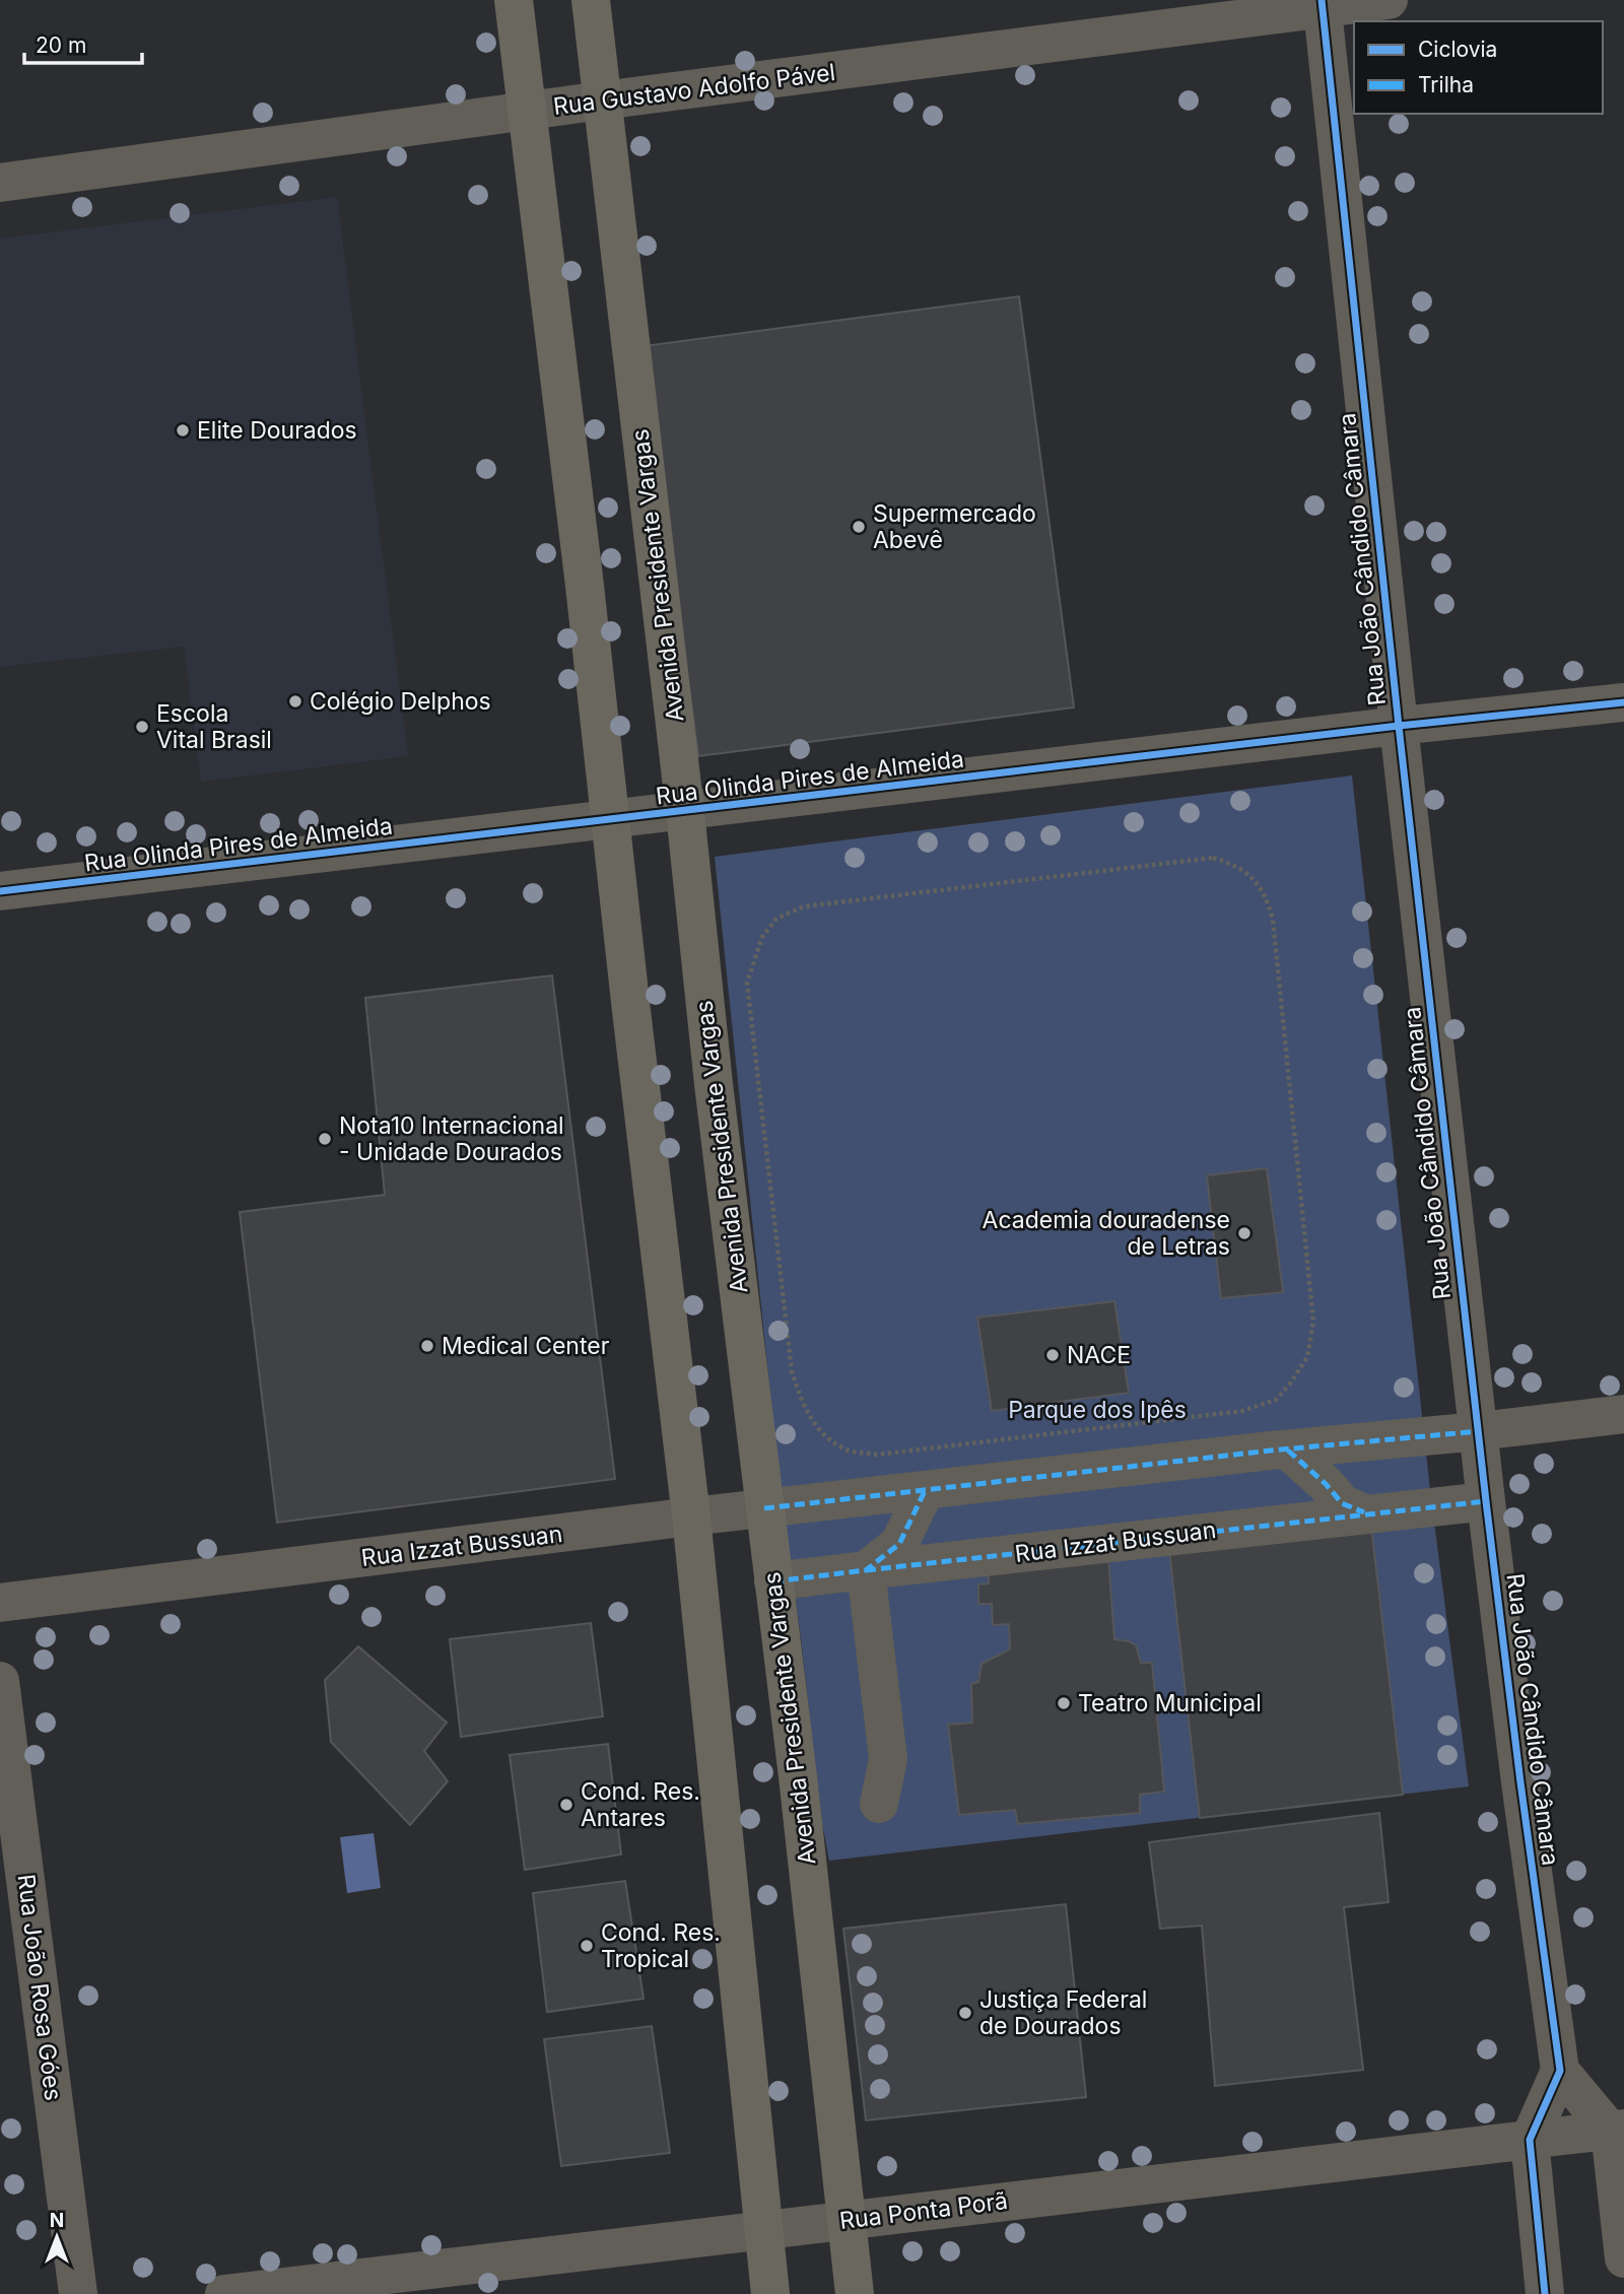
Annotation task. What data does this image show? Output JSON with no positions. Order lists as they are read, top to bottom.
{
  "streets": {
    "main road": ["Avenida Presidente Vargas"],
    "street": [
      "Rua Gustavo Adolfo Pável",
      "Rua João Cândido Câmara",
      "Rua Olinda Pires de Almeida",
      "Rua Izzat Bussuan",
      "Rua João Rosa Góes",
      "Rua Ponta Porã"
    ]
  },
  "crossings": [
    ["Rua Gustavo Adolfo Pável", "Rua João Cândido Câmara"],
    ["Rua Gustavo Adolfo Pável", "Avenida Presidente Vargas"],
    ["Rua João Cândido Câmara", "Rua Olinda Pires de Almeida"],
    ["Rua João Cândido Câmara", "Rua Izzat Bussuan"],
    ["Avenida Presidente Vargas", "Rua Olinda Pires de Almeida"],
    ["Avenida Presidente Vargas", "Rua Izzat Bussuan"],
    ["Avenida Presidente Vargas", "Rua Ponta Porã"]
  ],
  "parks": ["Parque dos Ipês"],
  "places": [
    "Elite Dourados",
    "Supermercado Abevê",
    "Colégio Delphos",
    "Escola Vital Brasil",
    "Nota10 Internacional - Unidade Dourados",
    "Academia douradense de Letras",
    "Medical Center",
    "NACE",
    "Teatro Municipal",
    "Cond. Res. Antares",
    "Cond. Res. Tropical",
    "Justiça Federal de Dourados"
  ],
  "legend": ["Ciclovia", "Trilha"],
  "scale_bar": "20 m",
  "north": "top"
}
